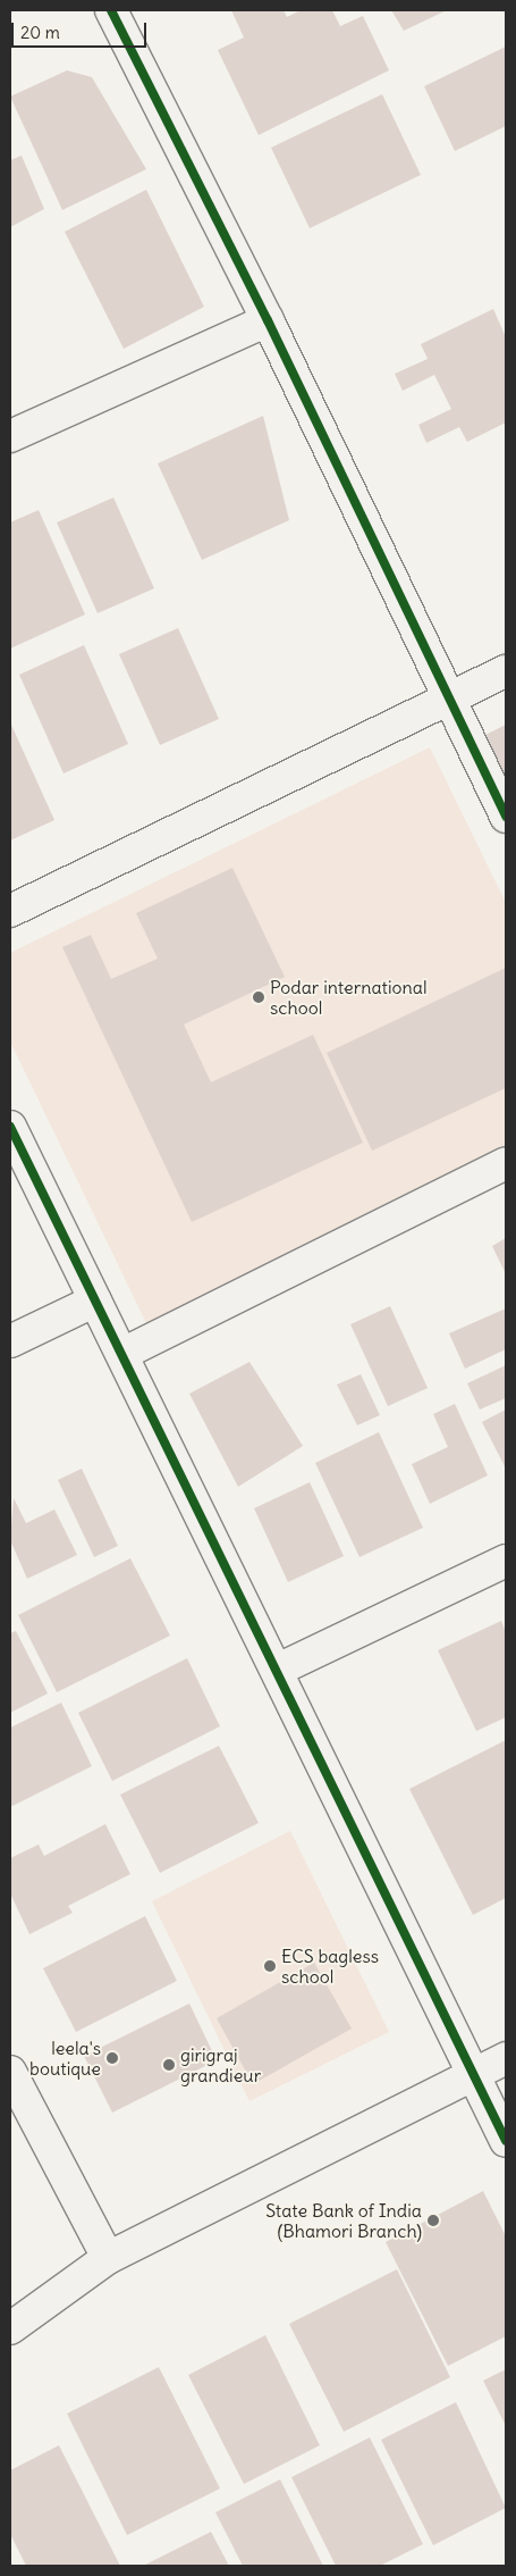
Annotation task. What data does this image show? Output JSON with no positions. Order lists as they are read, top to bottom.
{
  "places": [
    "Podar international school",
    "ECS bagless school",
    "leela's boutique",
    "girigraj grandieur",
    "State Bank of India (Bhamori Branch)"
  ],
  "scale_bar": "20 m"
}
